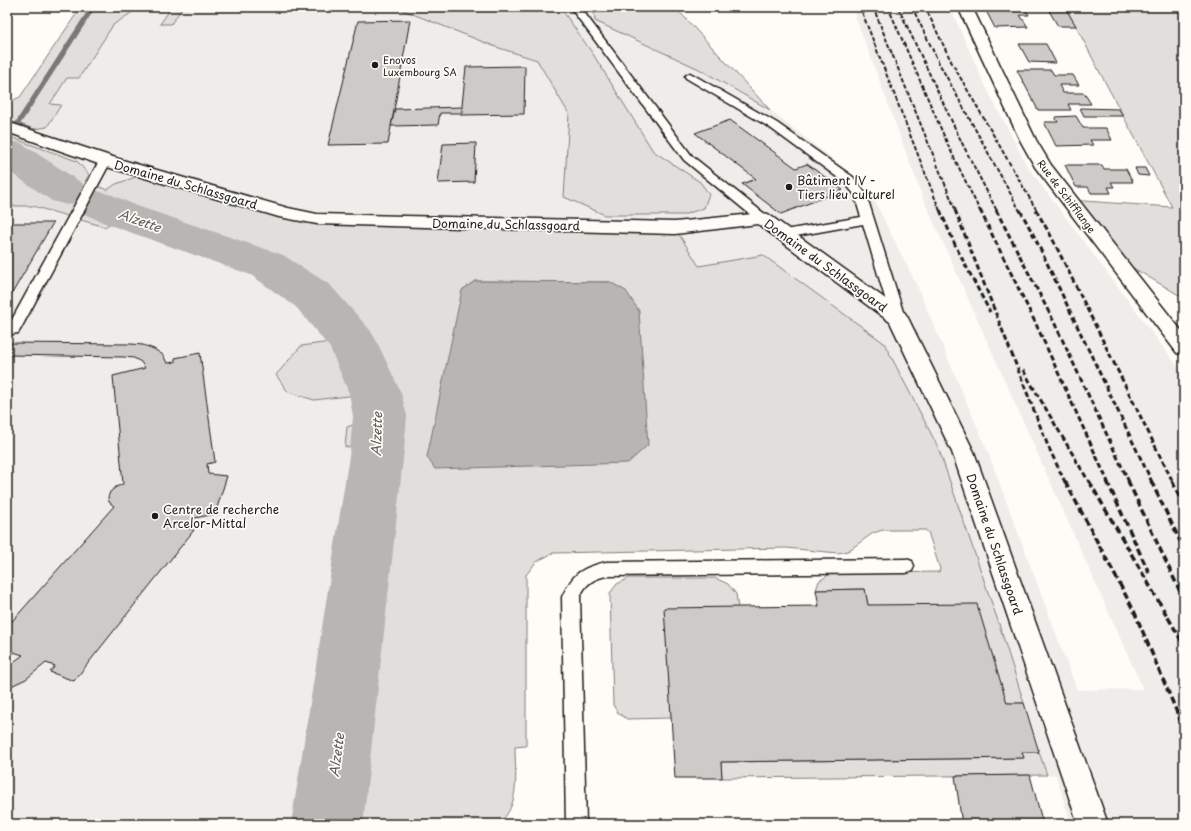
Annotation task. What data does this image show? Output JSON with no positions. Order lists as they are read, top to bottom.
{
  "streets": {
    "street": ["Domaine du Schlassgoard", "Rue de Schifflange"]
  },
  "water": ["Alzette"],
  "places": ["Enovos Luxembourg SA", "Bâtiment IV - Tiers lieu culturel", "Centre de recherche Arcelor-Mittal"]
}
